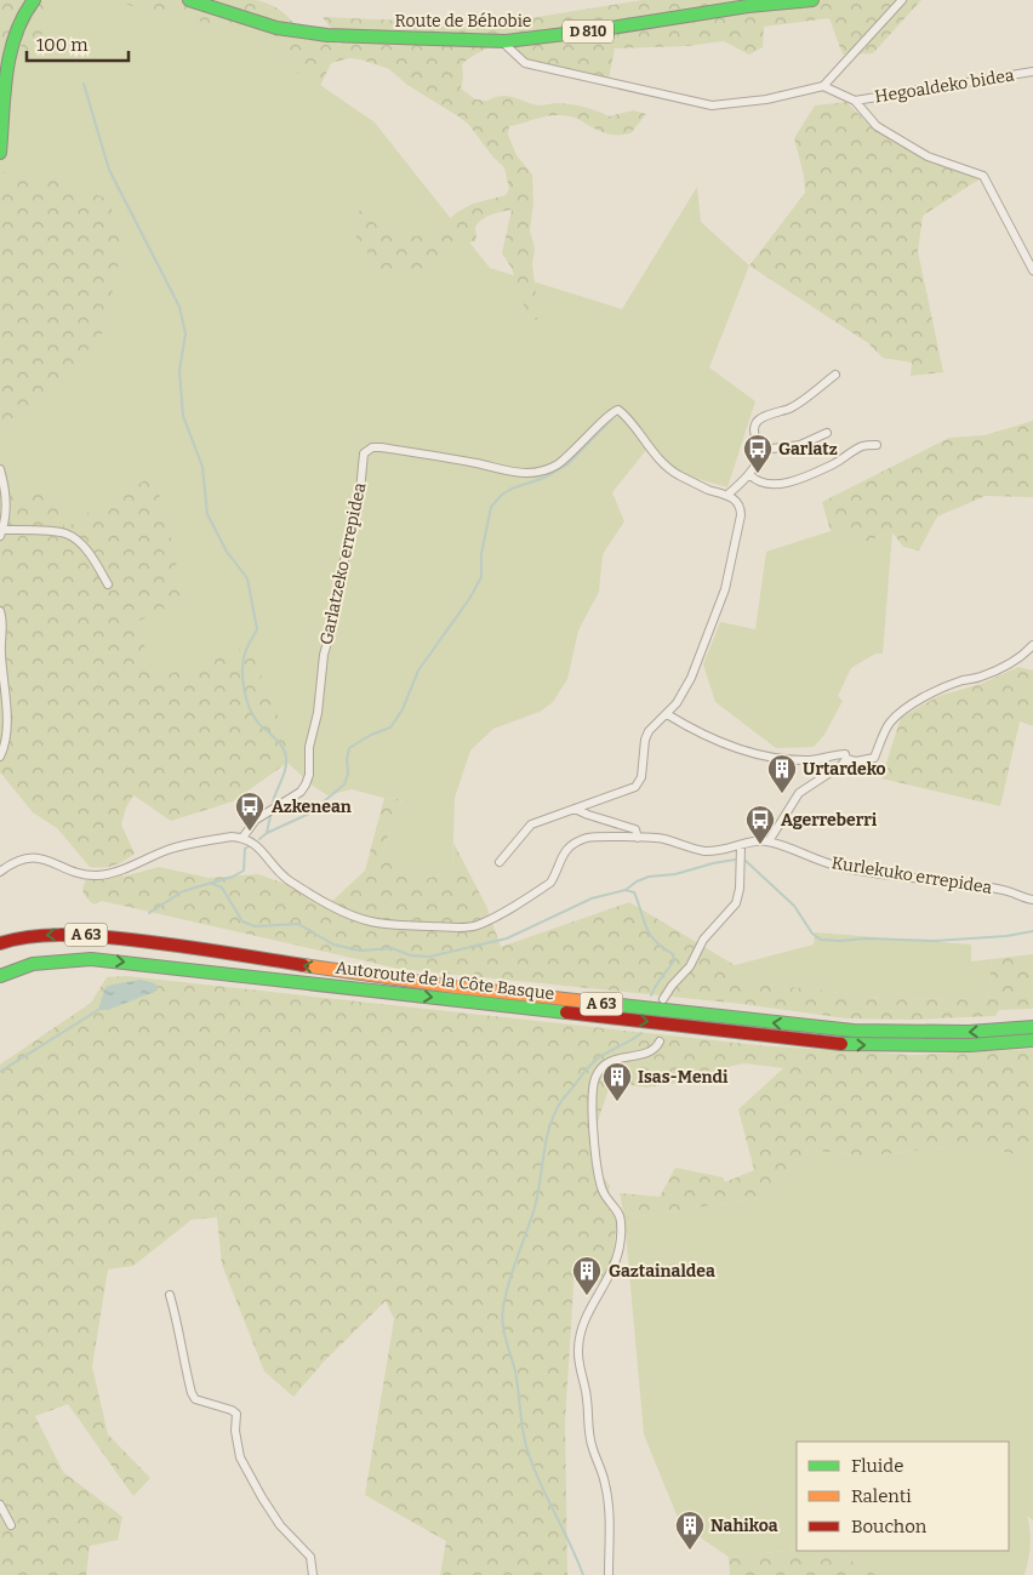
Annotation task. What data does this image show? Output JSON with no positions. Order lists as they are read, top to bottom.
{
  "streets": {
    "main road": [
      "Route de Béhobie",
      "D 810",
      "A 63",
      "Autoroute de la Côte Basque"
    ],
    "street": ["Hegoaldeko bidea", "Garlatzeko errepidea", "Kurlekuko errepidea"]
  },
  "crossings": [
    ["Garlatzeko errepidea", "Kurlekuko errepidea"]
  ],
  "places": {
    "bus stop": ["Garlatz", "Azkenean", "Agerreberri"],
    "building": [
      "Urtardeko",
      "Isas-Mendi",
      "Gaztainaldea",
      "Nahikoa"
    ]
  },
  "legend": ["Fluide", "Ralenti", "Bouchon"],
  "scale_bar": "100 m"
}
